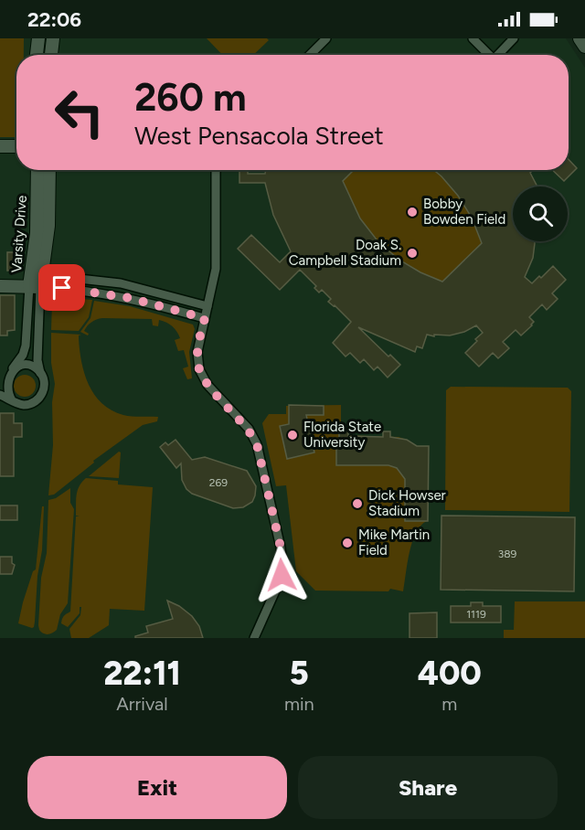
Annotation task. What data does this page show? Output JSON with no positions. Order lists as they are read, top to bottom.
{
  "streets": {
    "main road": ["Varsity Drive"]
  },
  "places": [
    "Bobby Bowden Field",
    "Doak S. Campbell Stadium",
    "Florida State University",
    "Dick Howser Stadium",
    "Mike Martin Field"
  ],
  "house_numbers": ["269", "389", "1119"],
  "page": {
    "status": "22:06",
    "turn": ["260 m", "West Pensacola Street"],
    "eta": [
      "22:11",
      "Arrival",
      "5",
      "min",
      "400",
      "m"
    ],
    "buttons": ["Exit", "Share"]
  }
}
